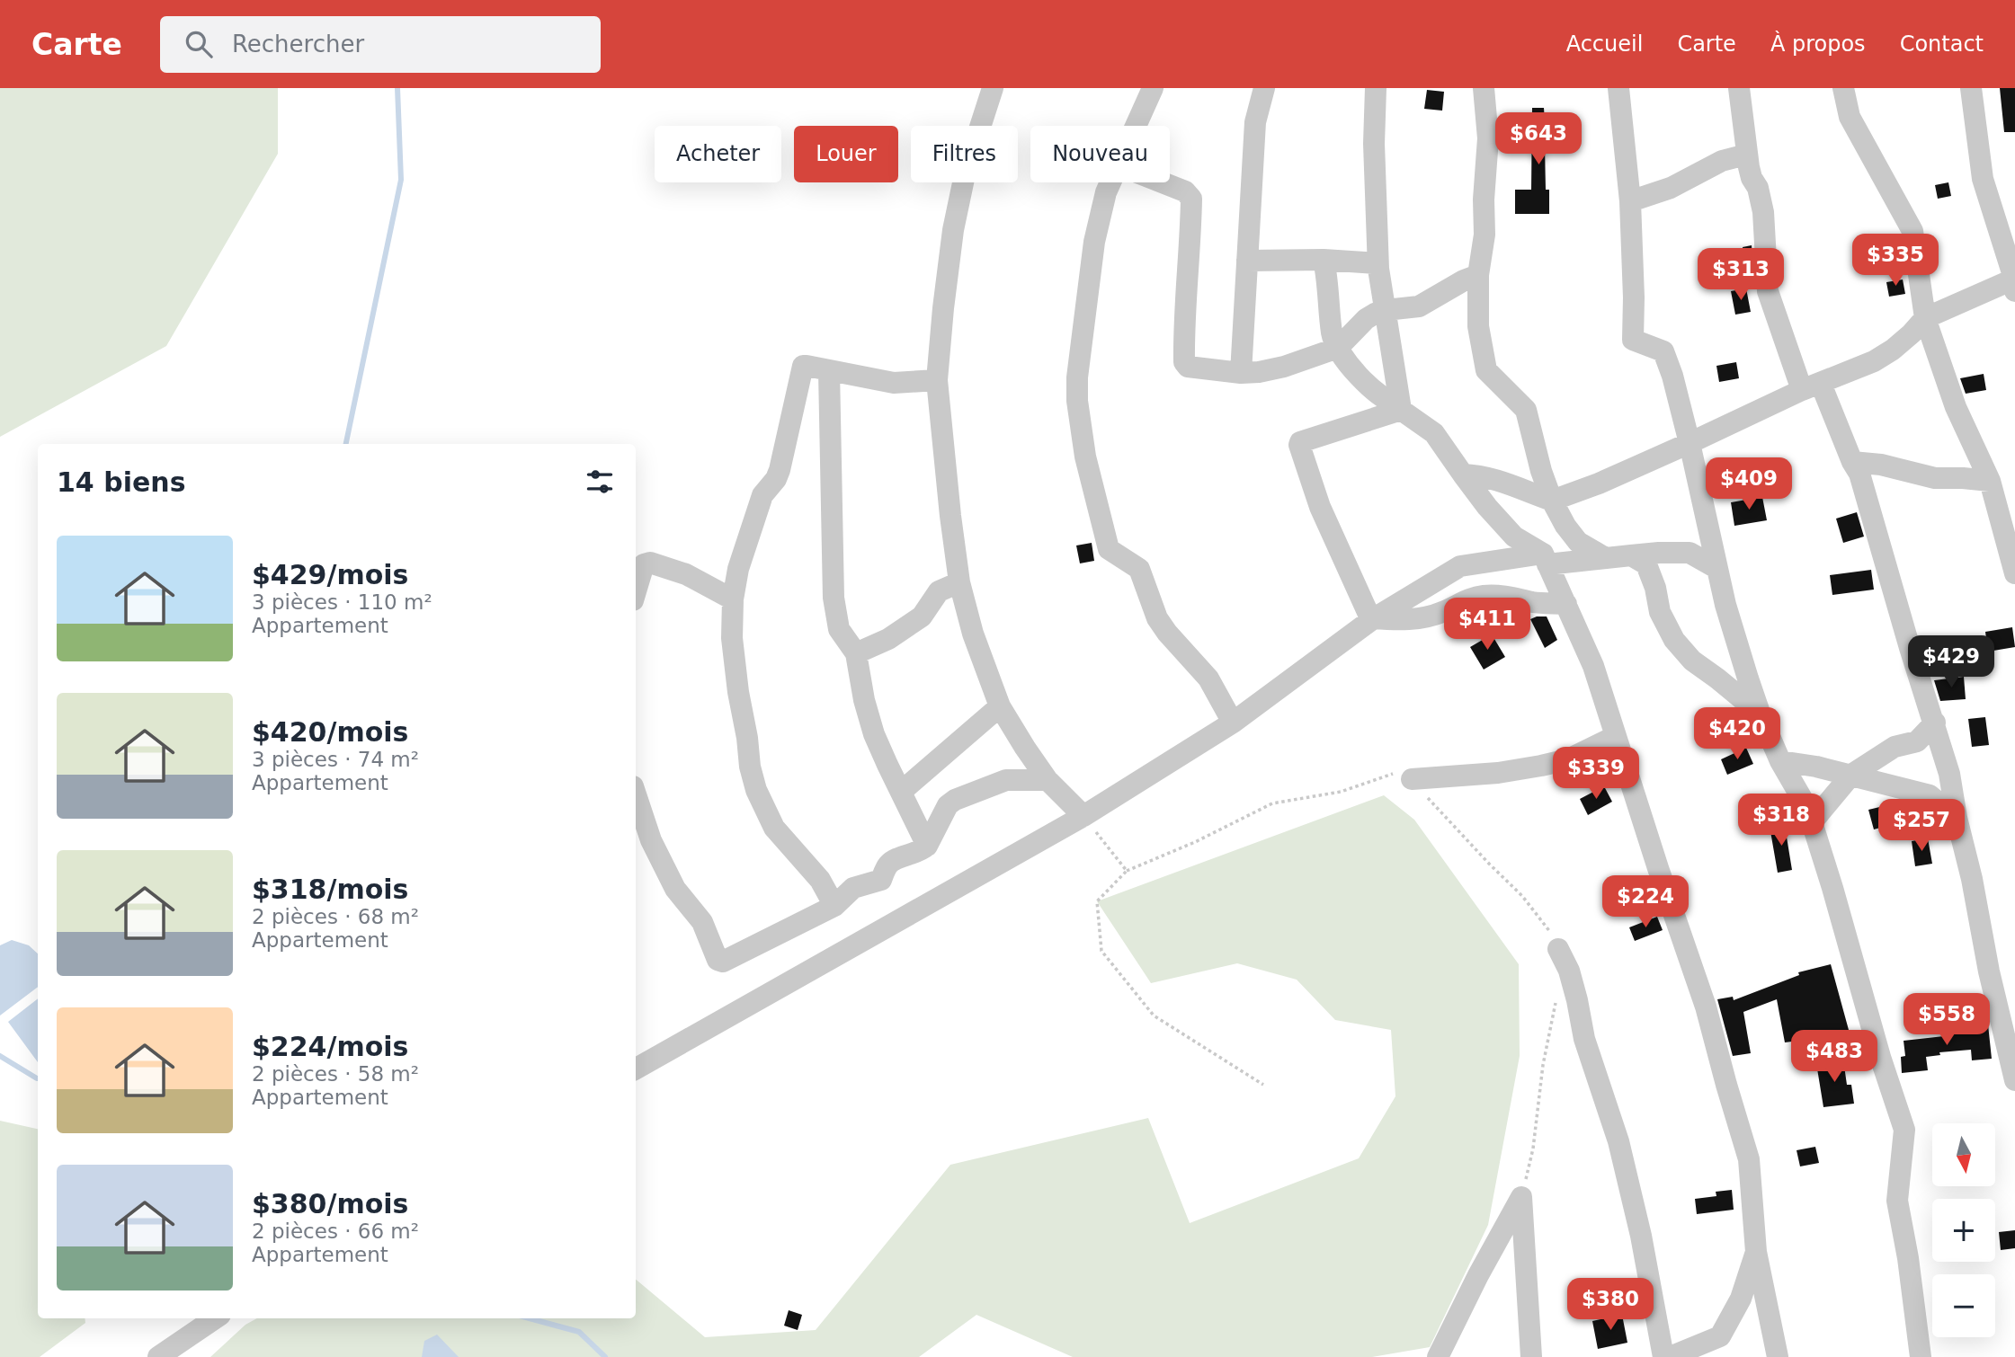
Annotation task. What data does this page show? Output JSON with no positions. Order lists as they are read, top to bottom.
{
  "north": "bottom",
  "page": {
    "header": "Carte",
    "search": "Rechercher",
    "nav": [
      "Accueil",
      "Carte",
      "À propos",
      "Contact"
    ],
    "price": [
      "$643",
      "$335",
      "$313",
      "$409",
      "$411",
      "$429",
      "$420",
      "$339",
      "$318",
      "$257",
      "$224",
      "$558",
      "$483",
      "$380"
    ],
    "chip": [
      "Acheter",
      "Louer",
      "Filtres",
      "Nouveau"
    ],
    "heading": "14 biens",
    "list": [
      {
        "name": "$429/mois",
        "note": "3 pièces · 110 m² · Appartement"
      },
      {
        "name": "$420/mois",
        "note": "3 pièces · 74 m² · Appartement"
      },
      {
        "name": "$318/mois",
        "note": "2 pièces · 68 m² · Appartement"
      },
      {
        "name": "$224/mois",
        "note": "2 pièces · 58 m² · Appartement"
      },
      {
        "name": "$380/mois",
        "note": "2 pièces · 66 m² · Appartement"
      }
    ],
    "map_buttons": ["+", "−"]
  }
}
